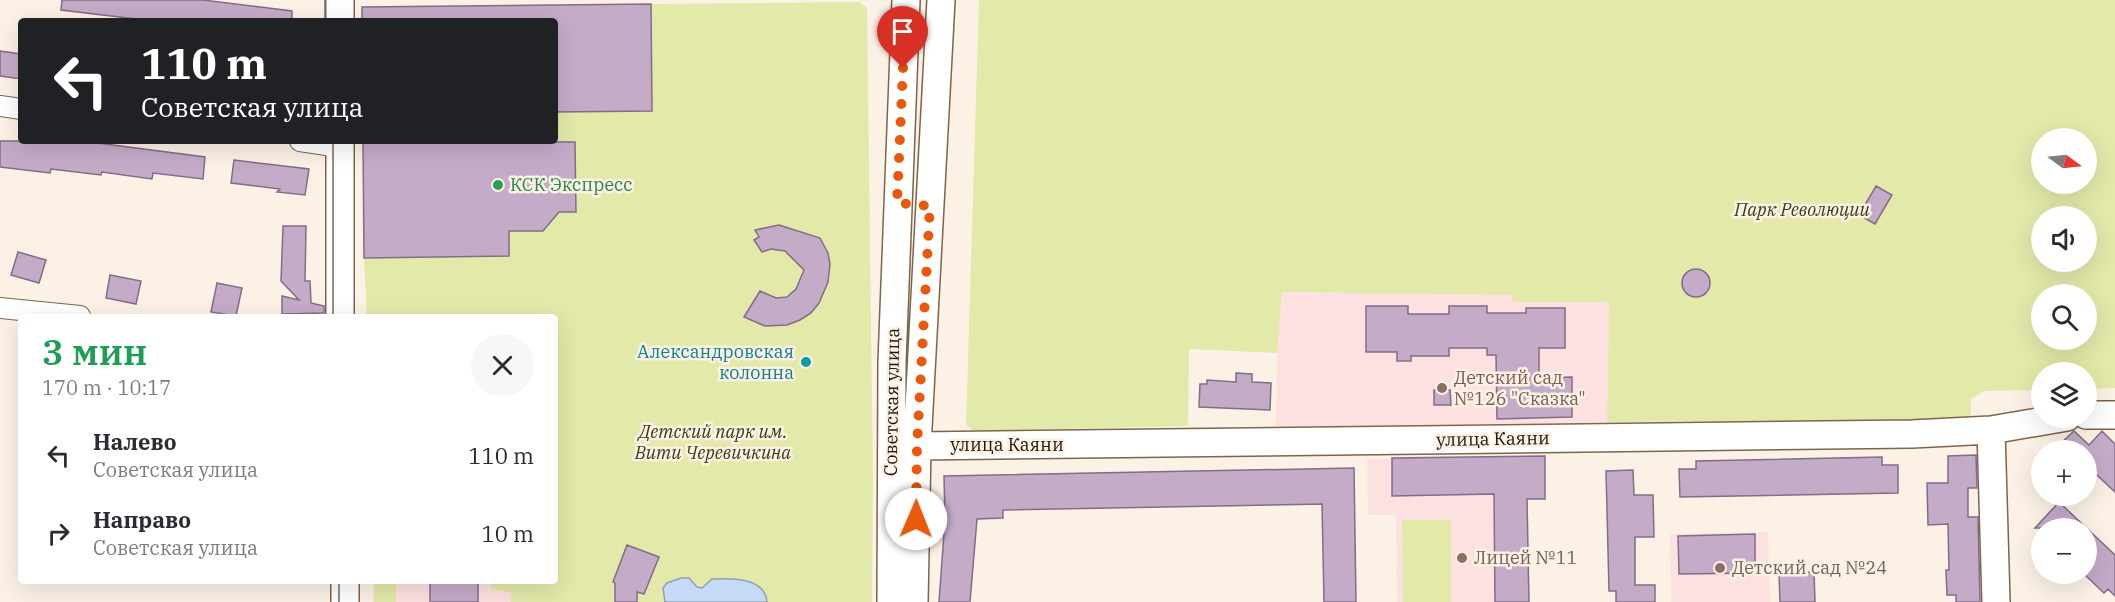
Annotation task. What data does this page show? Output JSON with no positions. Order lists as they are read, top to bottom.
{
  "streets": {
    "main road": ["Советская улица", "улица Каяни"]
  },
  "crossings": [
    ["Советская улица", "улица Каяни"]
  ],
  "parks": ["Парк Революции", "Детский парк им. Вити Черевичкина"],
  "places": [
    "КСК Экспресс",
    "Александровская колонна",
    "Детский сад №126 \"Сказка\"",
    "Лицей №11",
    "Детский сад №24"
  ],
  "north": "right",
  "page": {
    "turn": ["110 m", "Советская улица"],
    "map_buttons": ["+", "−"],
    "heading": ["3 мин", "170 m · 10:17"],
    "list": [
      {
        "name": "Налево",
        "note": "Советская улица",
        "value": "110 m"
      },
      {
        "name": "Направо",
        "note": "Советская улица",
        "value": "10 m"
      }
    ]
  }
}
